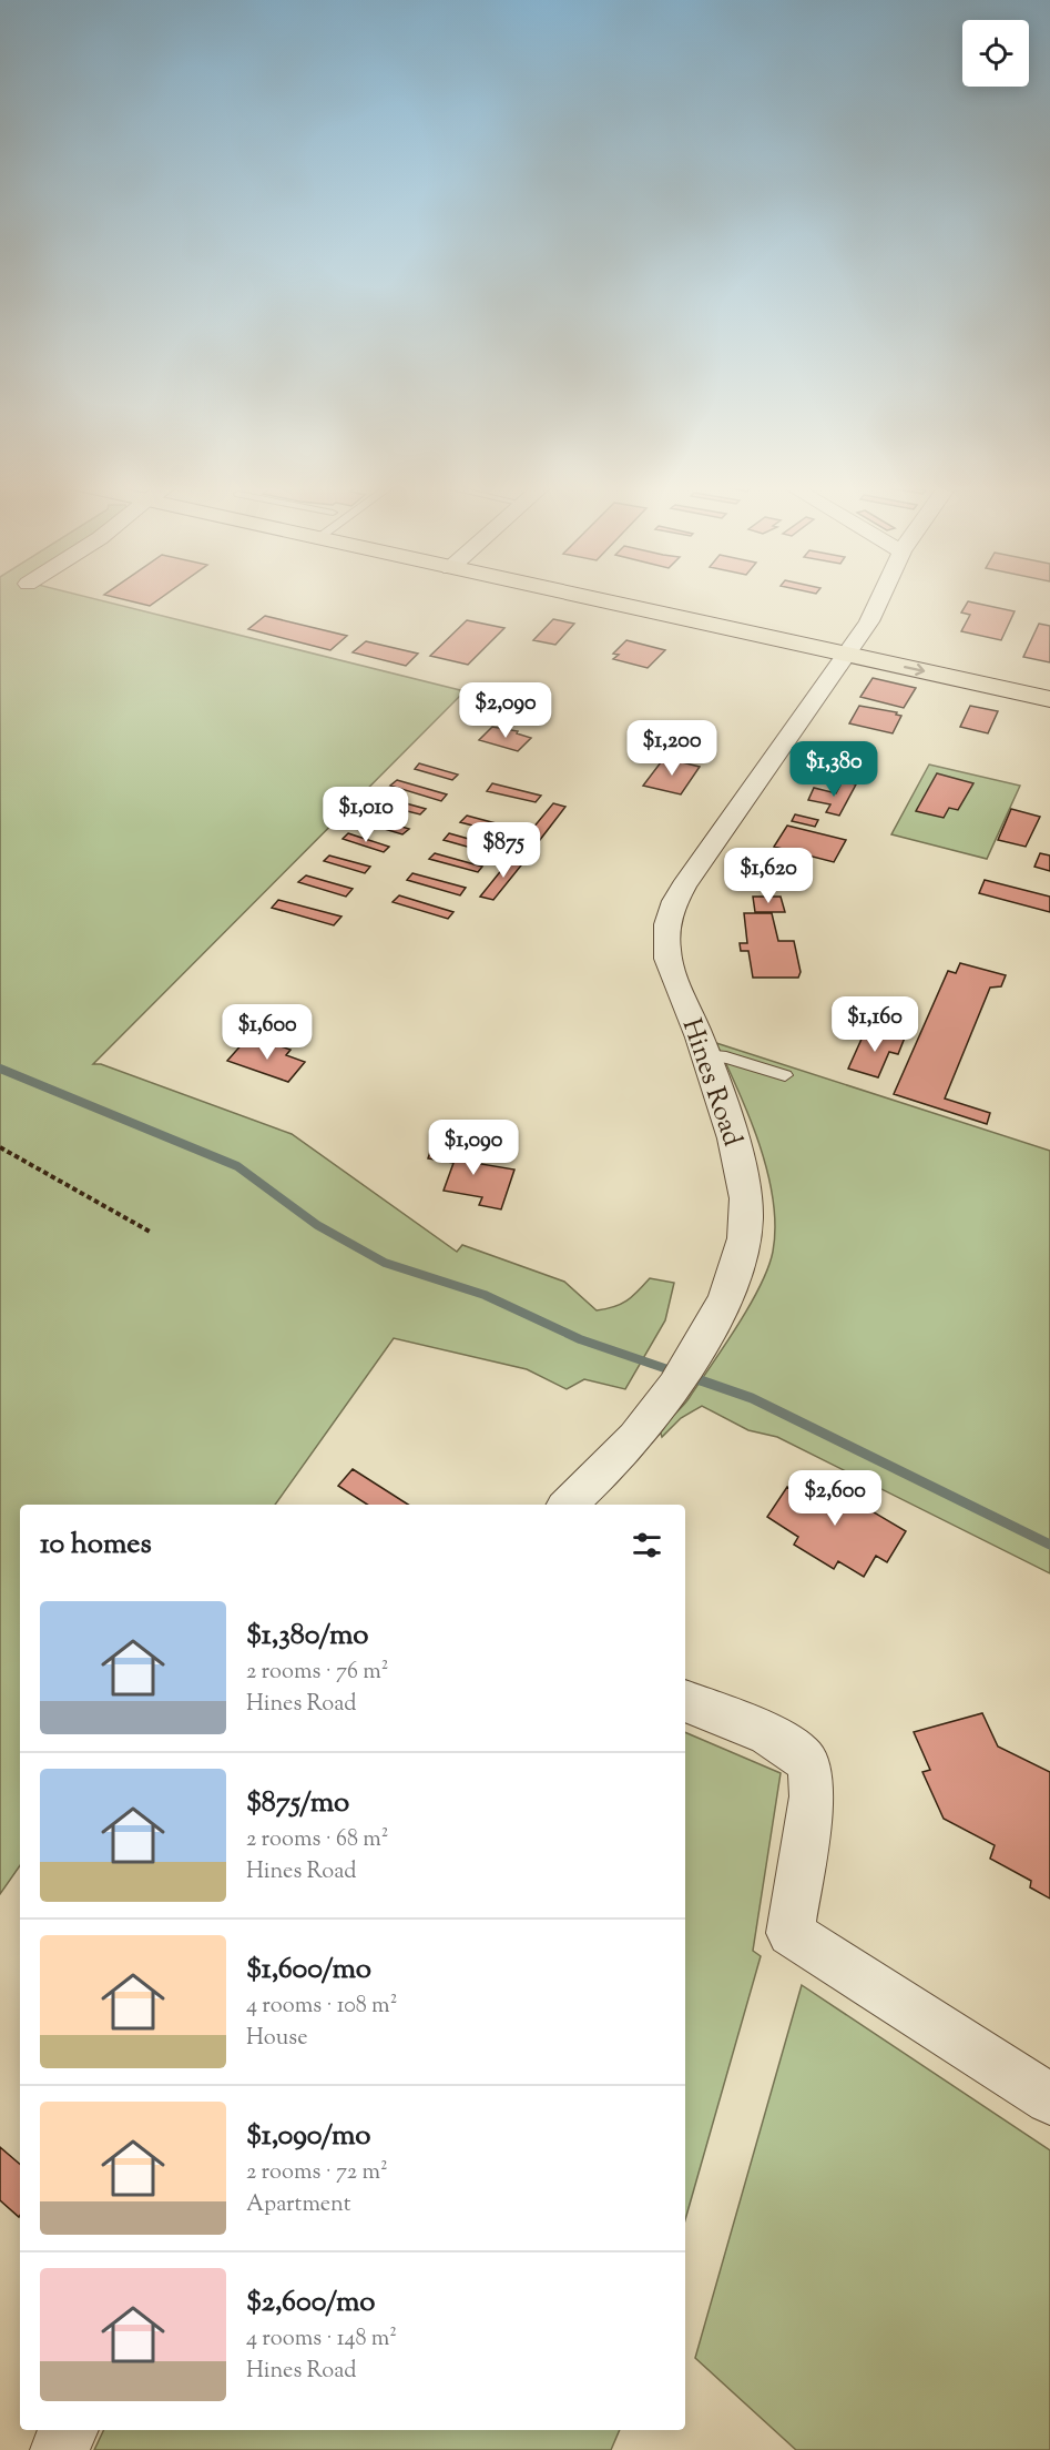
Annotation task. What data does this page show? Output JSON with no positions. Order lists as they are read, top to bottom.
{
  "streets": {
    "street": ["Hines Road"]
  },
  "page": {
    "price": [
      "$2,090",
      "$1,200",
      "$1,380",
      "$1,010",
      "$875",
      "$1,620",
      "$1,160",
      "$1,600",
      "$1,090",
      "$2,600"
    ],
    "heading": "10 homes",
    "list": [
      {
        "name": "$1,380/mo",
        "note": "2 rooms · 76 m² · Hines Road"
      },
      {
        "name": "$875/mo",
        "note": "2 rooms · 68 m² · Hines Road"
      },
      {
        "name": "$1,600/mo",
        "note": "4 rooms · 108 m² · House"
      },
      {
        "name": "$1,090/mo",
        "note": "2 rooms · 72 m² · Apartment"
      },
      {
        "name": "$2,600/mo",
        "note": "4 rooms · 148 m² · Hines Road"
      }
    ]
  }
}
